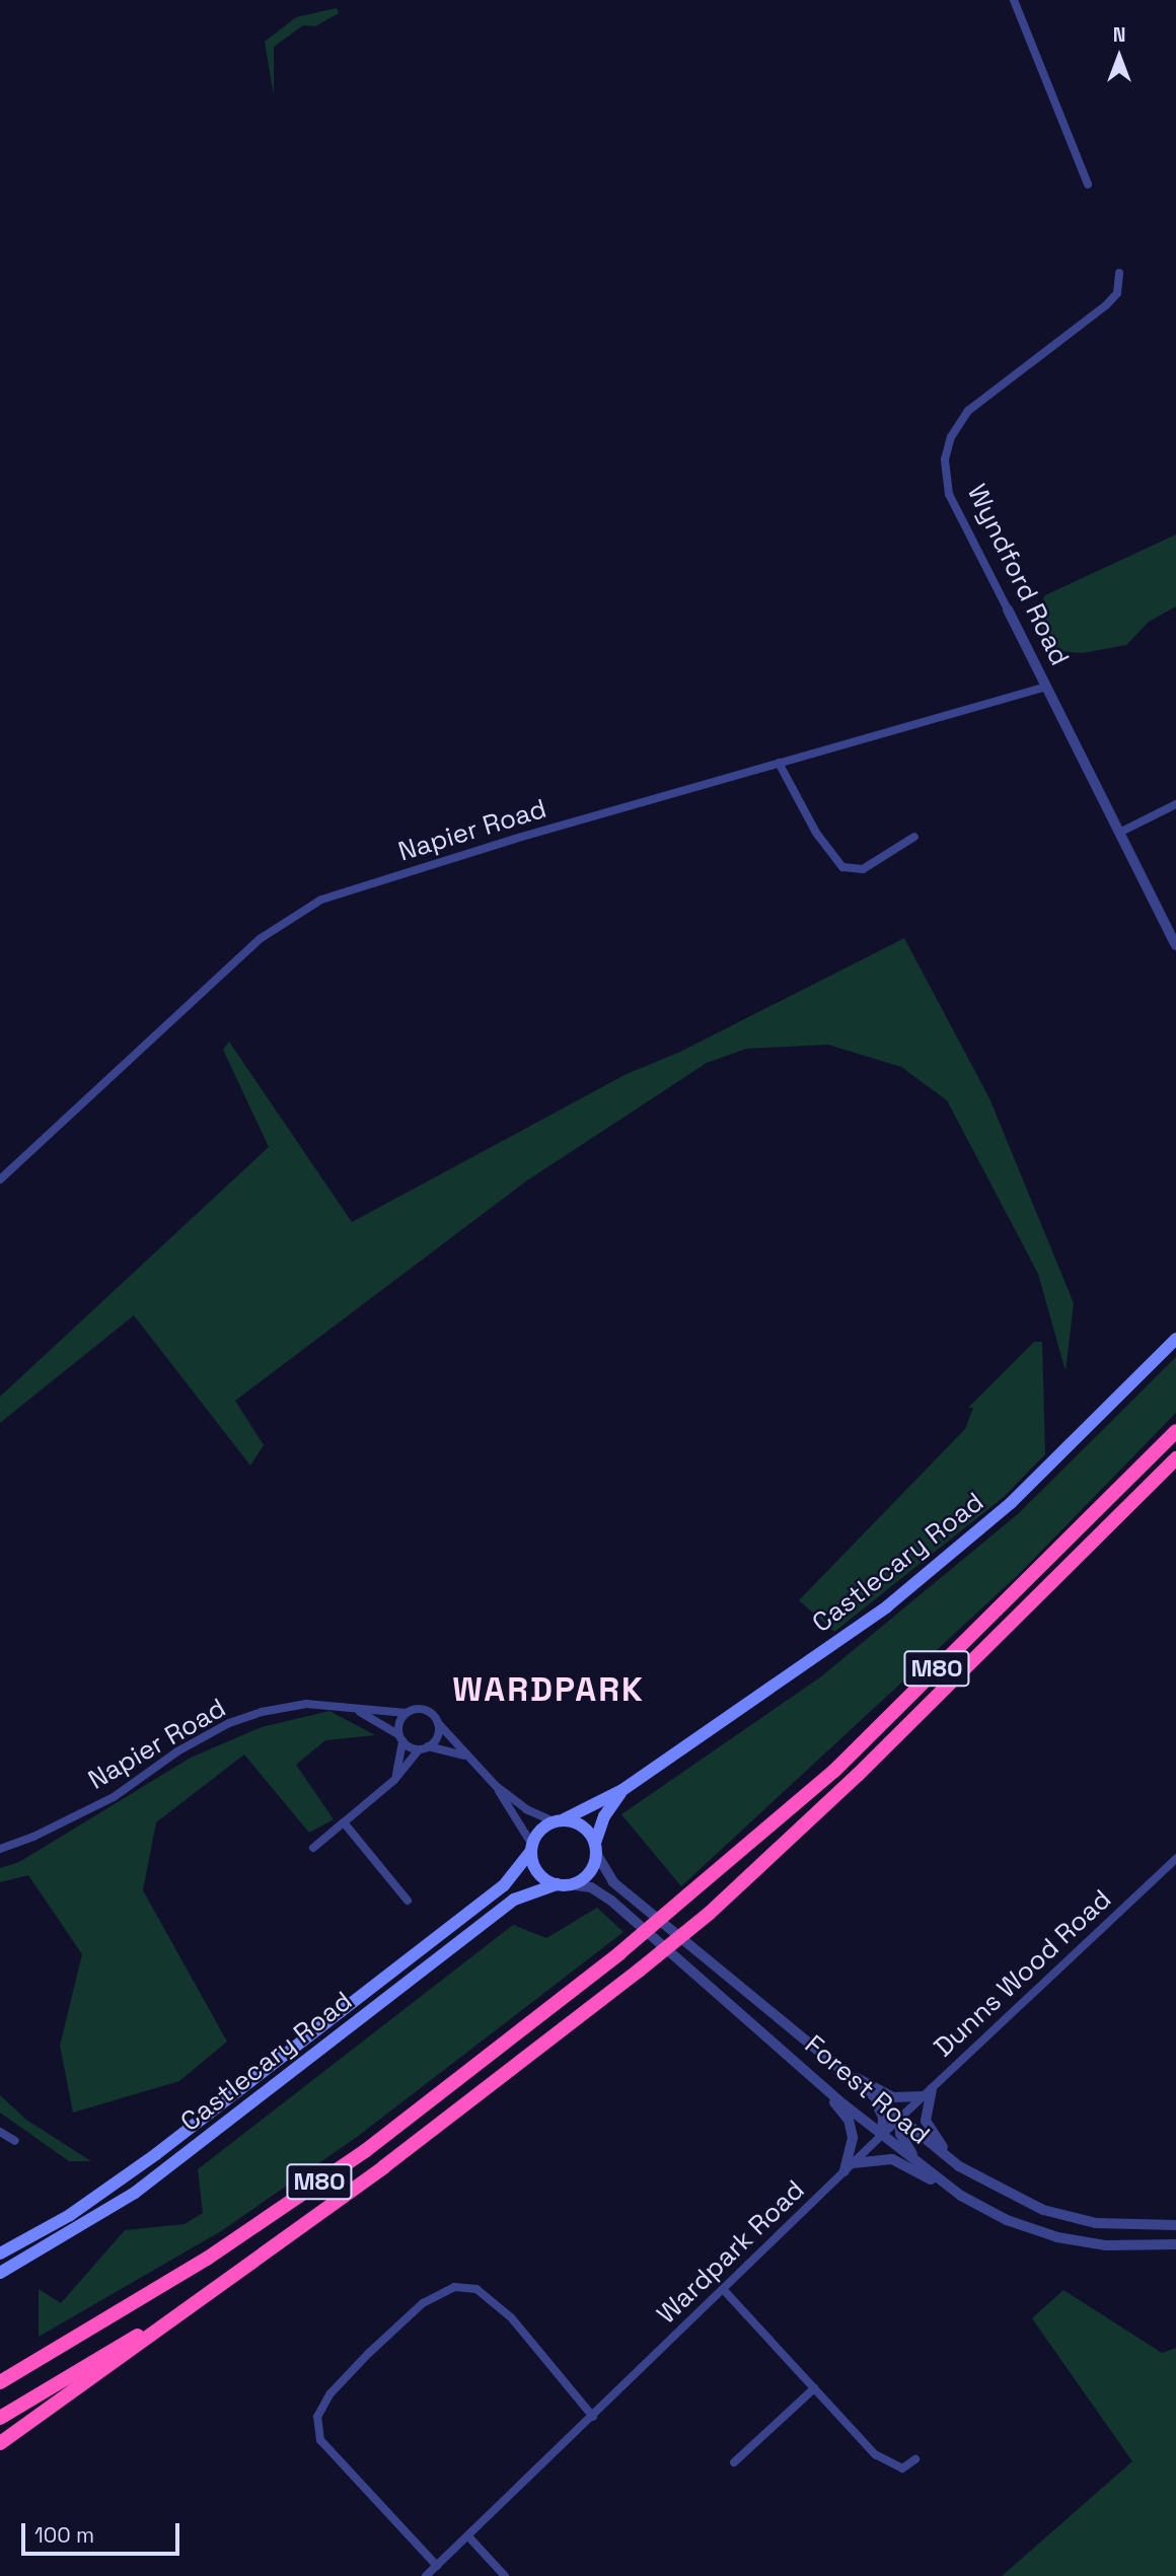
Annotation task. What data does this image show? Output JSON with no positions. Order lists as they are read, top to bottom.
{
  "streets": {
    "highway": ["M80"],
    "main road": ["Castlecary Road"],
    "street": [
      "Wyndford Road",
      "Napier Road",
      "Dunns Wood Road",
      "Forest Road",
      "Wardpark Road"
    ]
  },
  "crossings": [
    ["Wyndford Road", "Napier Road"],
    ["Castlecary Road", "Forest Road"],
    ["Dunns Wood Road", "Forest Road"],
    ["Dunns Wood Road", "Wardpark Road"],
    ["Forest Road", "Wardpark Road"]
  ],
  "districts": ["WARDPARK"],
  "scale_bar": "100 m",
  "north": "top"
}
